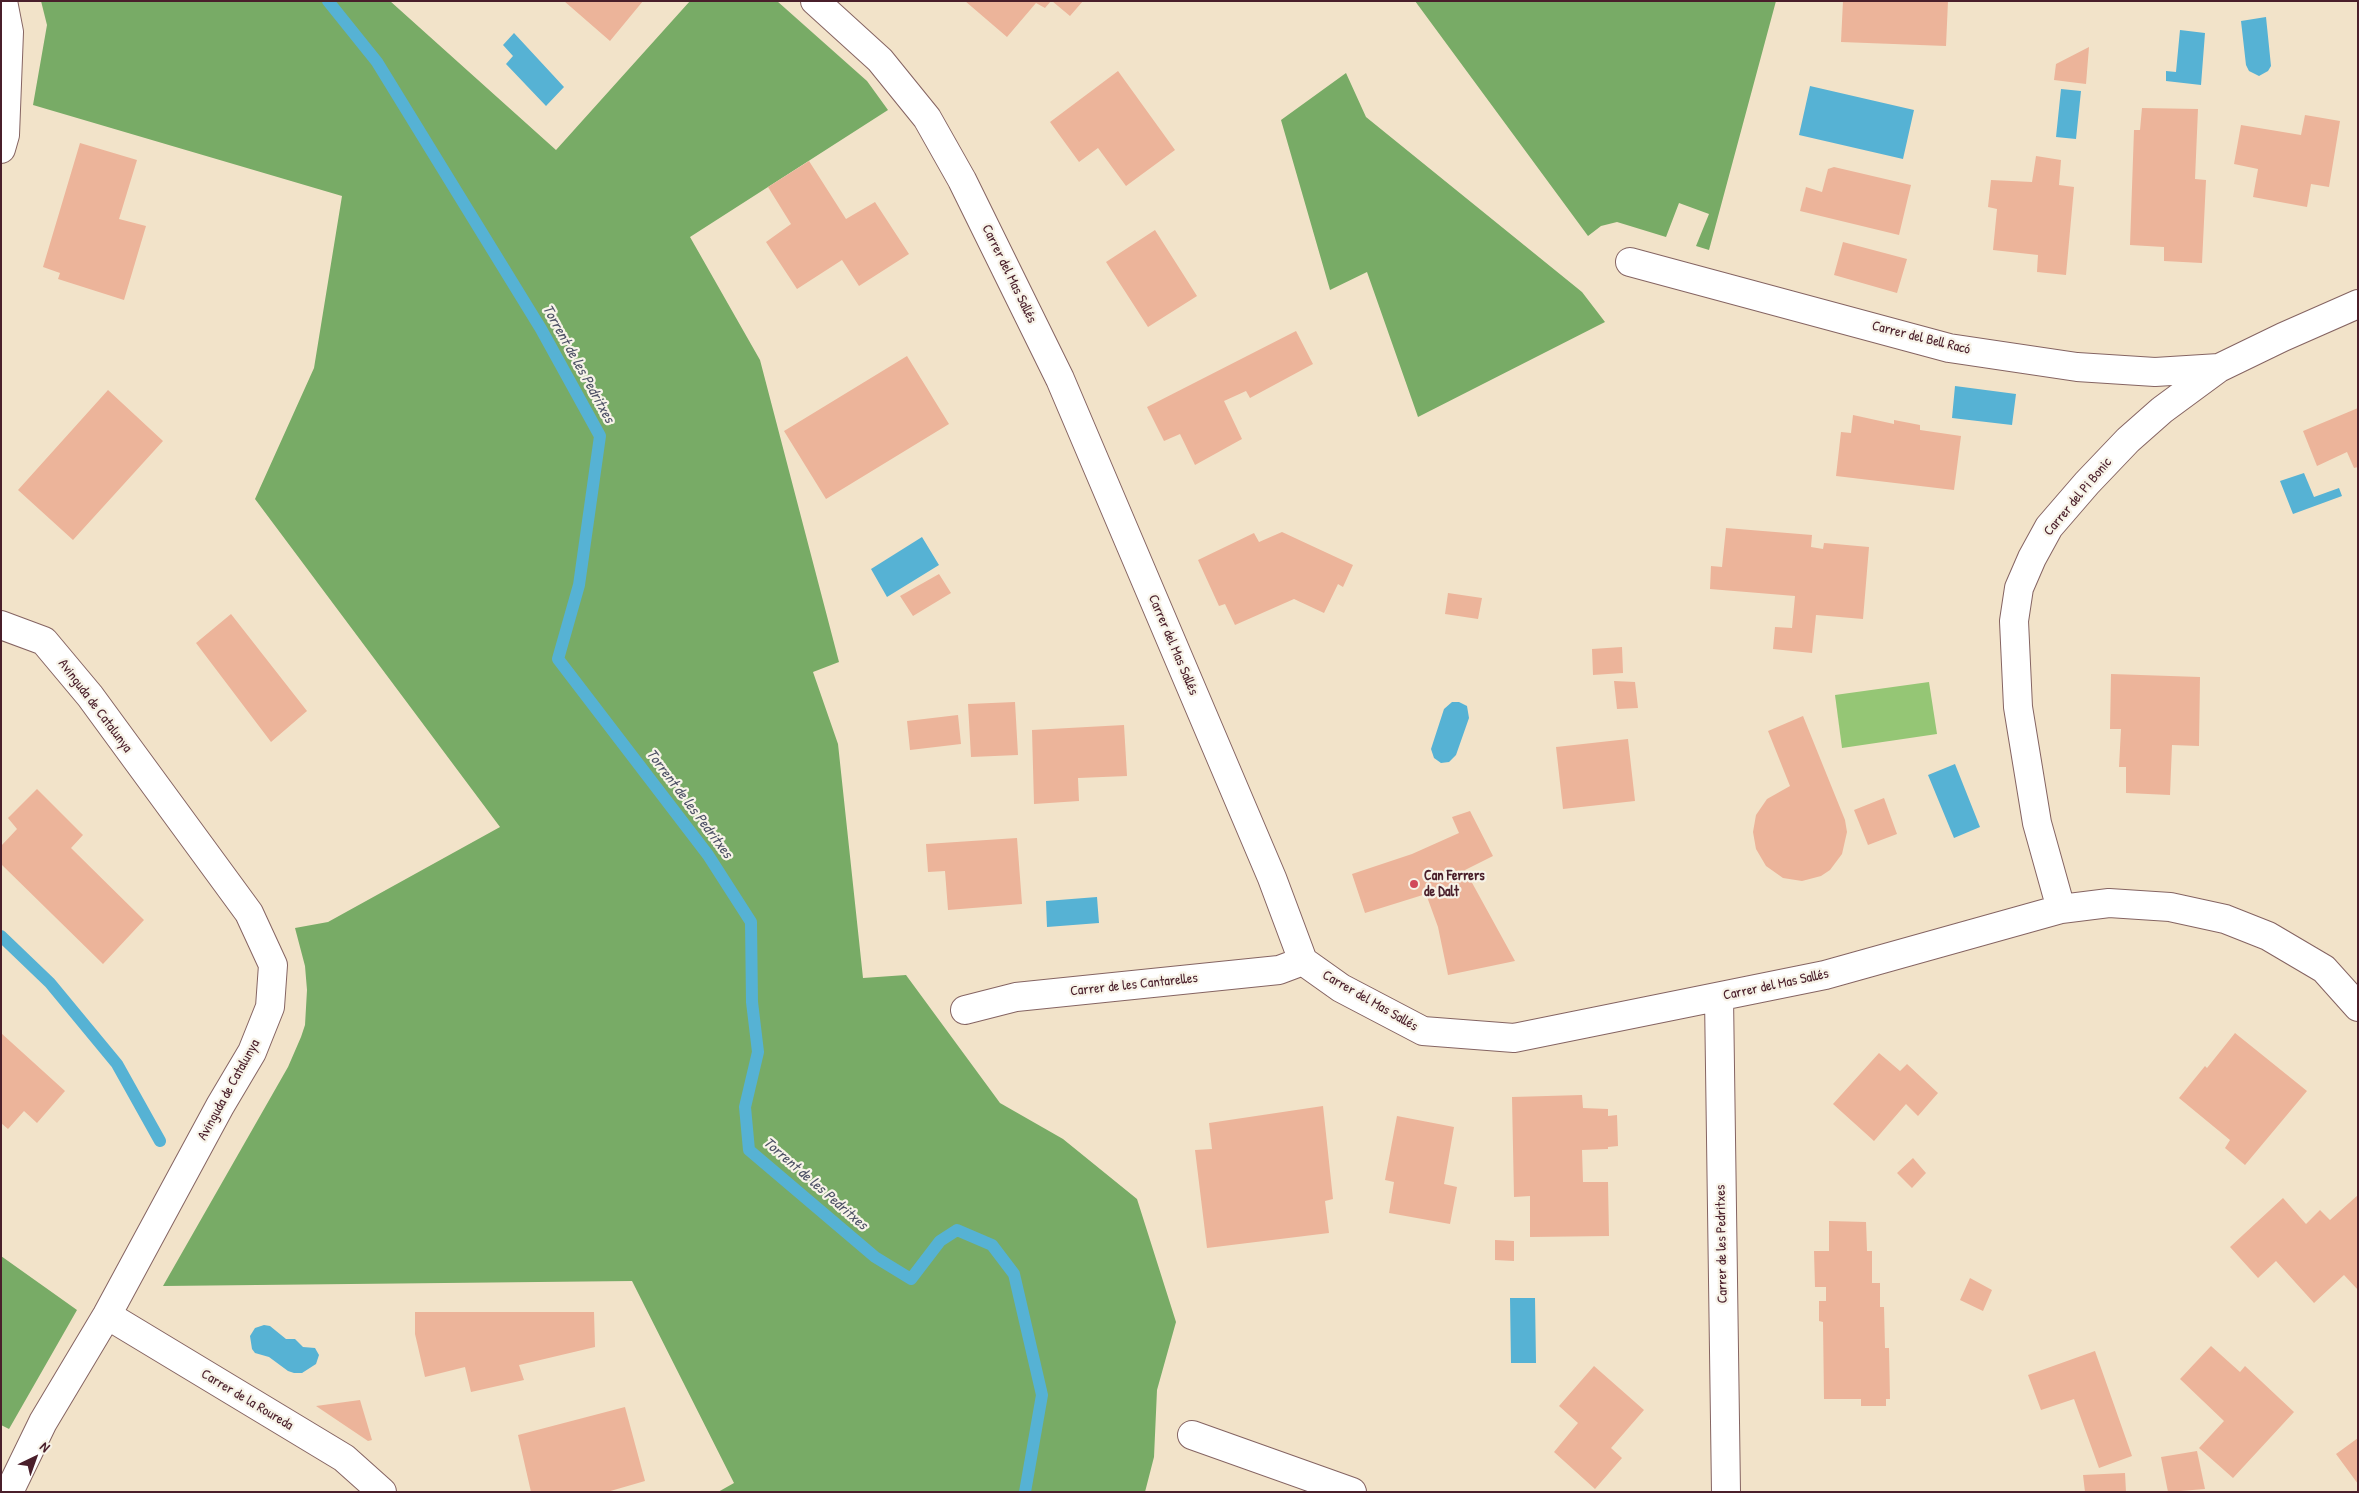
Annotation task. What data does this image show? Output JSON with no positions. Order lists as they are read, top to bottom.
{
  "streets": {
    "street": [
      "Carrer del Mas Sallés",
      "Carrer del Bell Racó",
      "Carrer del Pi Bonic",
      "Avinguda de Catalunya",
      "Carrer de les Cantarelles",
      "Carrer de les Pedritxes",
      "Carrer de la Roureda"
    ]
  },
  "crossings": [
    ["Carrer del Mas Sallés", "Carrer del Pi Bonic"],
    ["Carrer del Mas Sallés", "Carrer de les Cantarelles"],
    ["Carrer del Mas Sallés", "Carrer de les Pedritxes"],
    ["Carrer del Bell Racó", "Carrer del Pi Bonic"],
    ["Avinguda de Catalunya", "Carrer de la Roureda"]
  ],
  "water": ["Torrent de les Pedritxes"],
  "places": ["Can Ferrers de Dalt"],
  "north": "top right"
}
